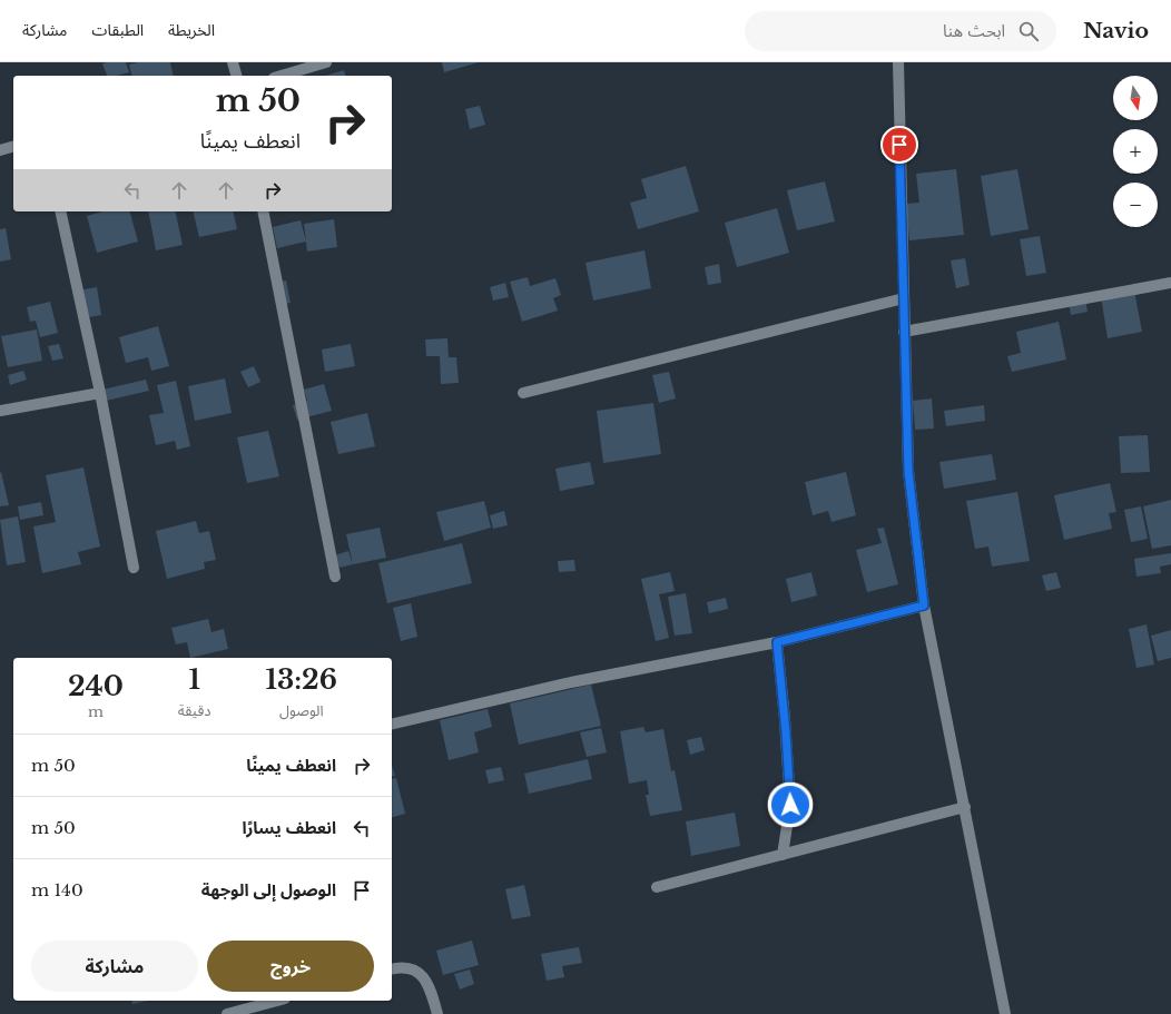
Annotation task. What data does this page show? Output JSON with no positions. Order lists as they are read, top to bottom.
{
  "north": "bottom",
  "page": {
    "header": "Navio",
    "search": "ابحث هنا",
    "nav": ["الخريطة", "الطبقات", "مشاركة"],
    "map_buttons": ["+", "−"],
    "turn": ["50 m", "انعطف يمينًا"],
    "eta": [
      "13:26",
      "الوصول",
      "1",
      "دقيقة",
      "240",
      "m"
    ],
    "list": [
      {
        "name": "انعطف يمينًا",
        "value": "50 m"
      },
      {
        "name": "انعطف يسارًا",
        "value": "50 m"
      },
      {
        "name": "الوصول إلى الوجهة",
        "value": "140 m"
      }
    ],
    "buttons": ["خروج", "مشاركة"]
  }
}
